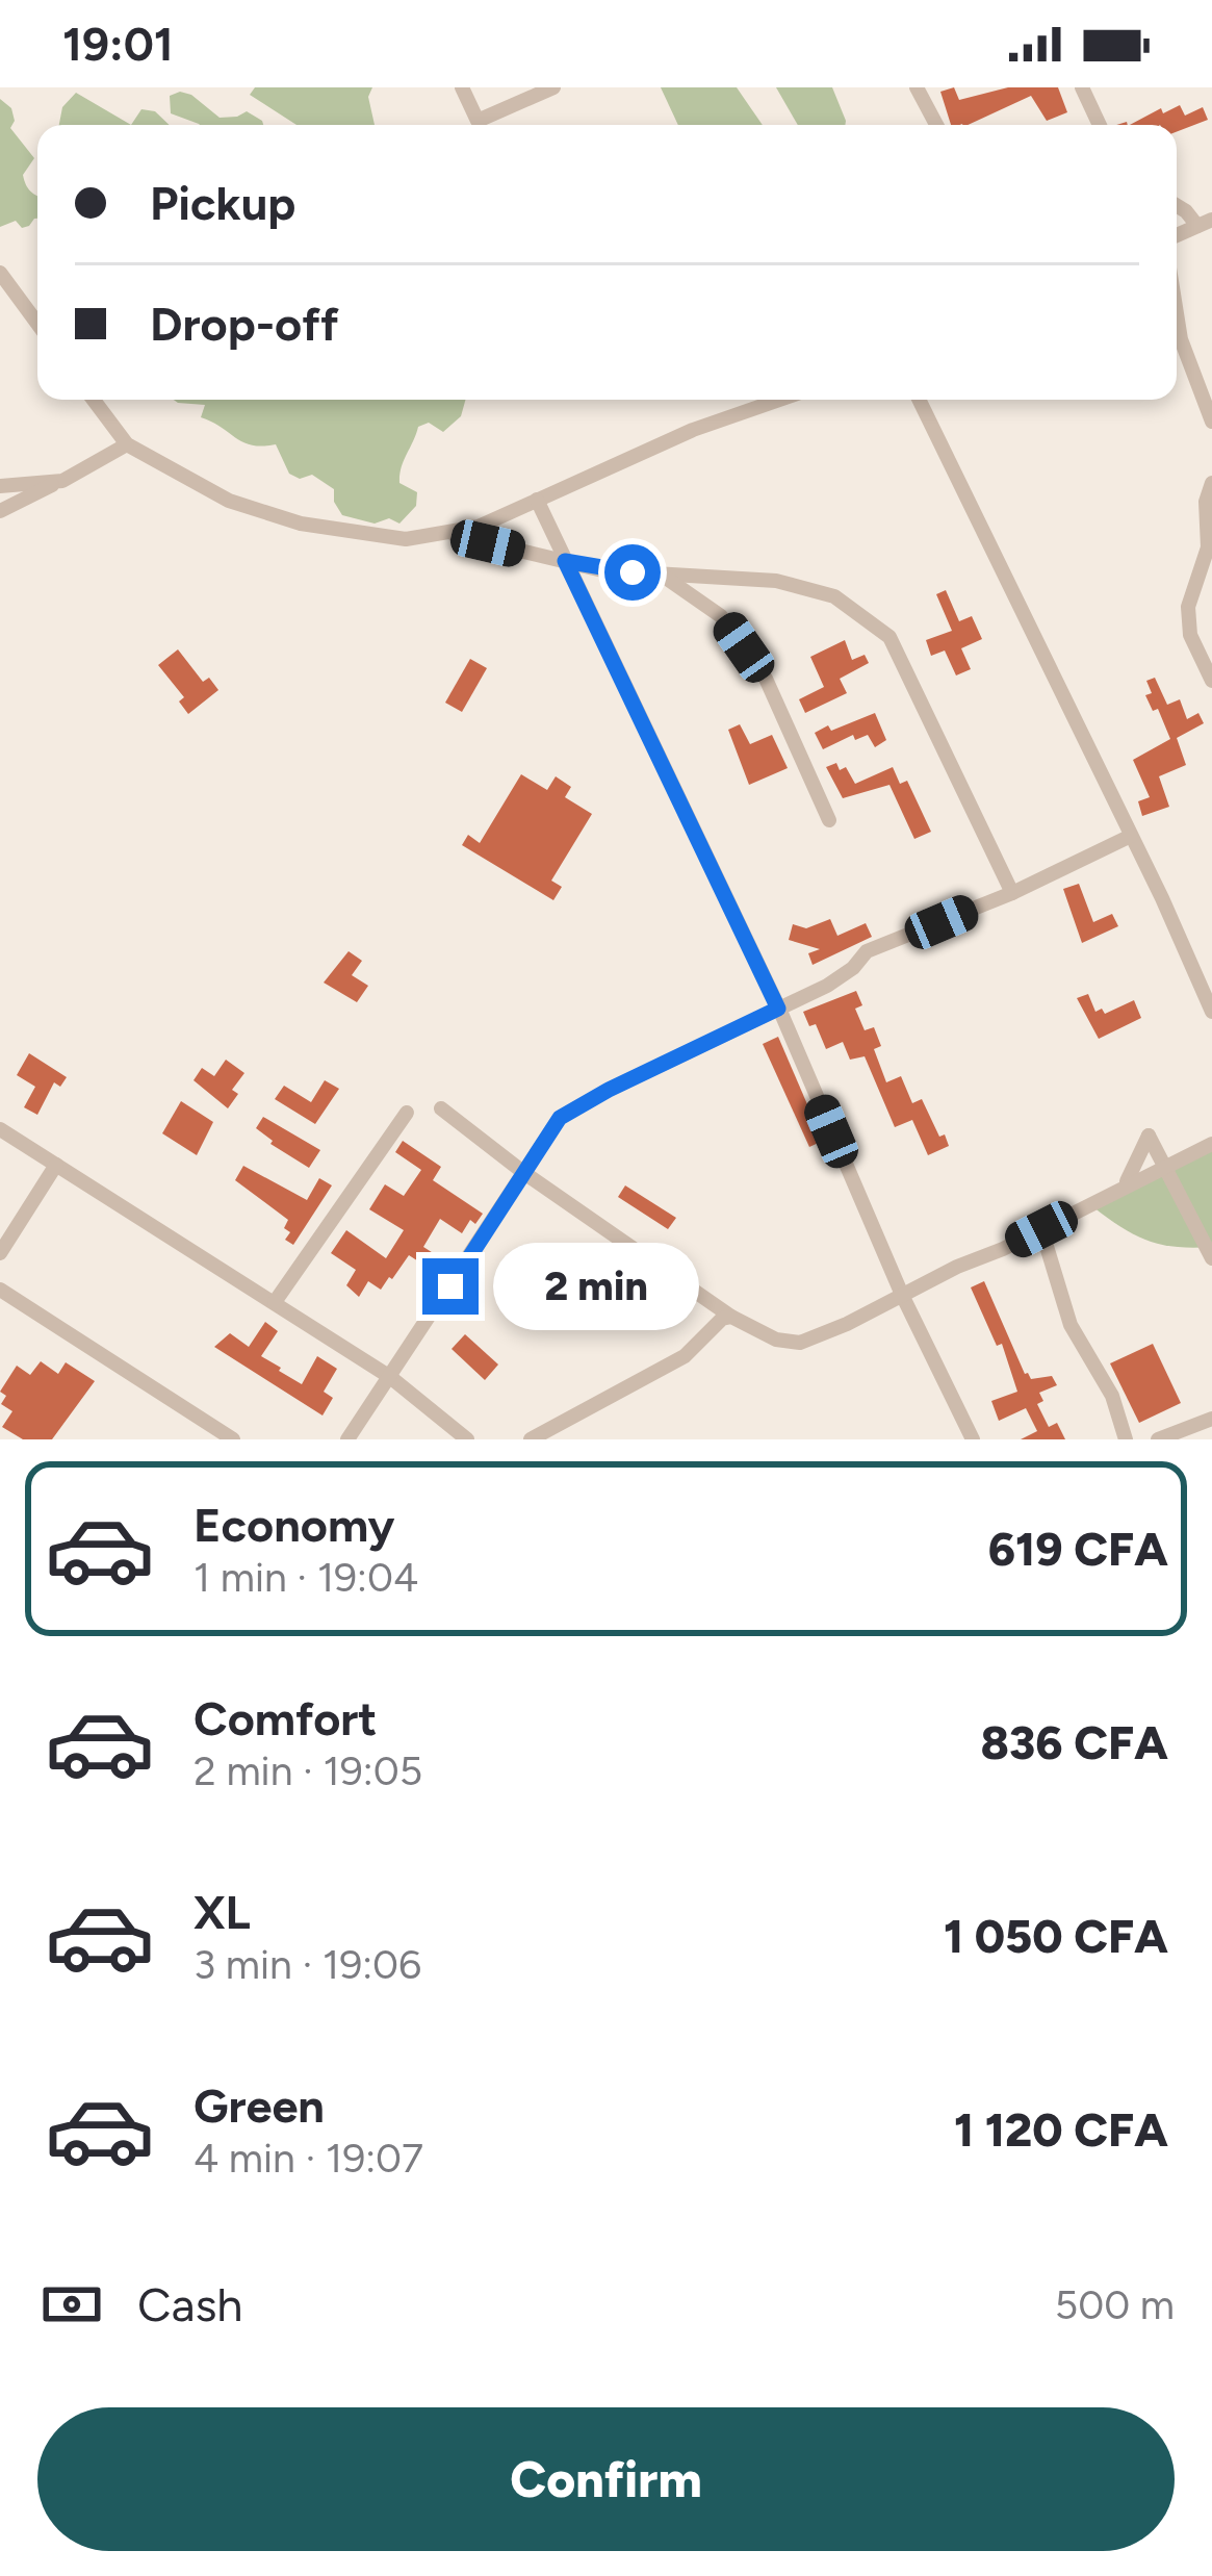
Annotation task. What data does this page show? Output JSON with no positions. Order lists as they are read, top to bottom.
{
  "page": {
    "status": "19:01",
    "banner": ["Pickup", "Drop-off"],
    "bubble": "2 min",
    "list": [
      {
        "name": "Economy",
        "note": "1 min · 19:04",
        "value": "619 CFA"
      },
      {
        "name": "Comfort",
        "note": "2 min · 19:05",
        "value": "836 CFA"
      },
      {
        "name": "XL",
        "note": "3 min · 19:06",
        "value": "1 050 CFA"
      },
      {
        "name": "Green",
        "note": "4 min · 19:07",
        "value": "1 120 CFA"
      }
    ],
    "pay": ["Cash", "500 m"],
    "buttons": "Confirm"
  }
}
